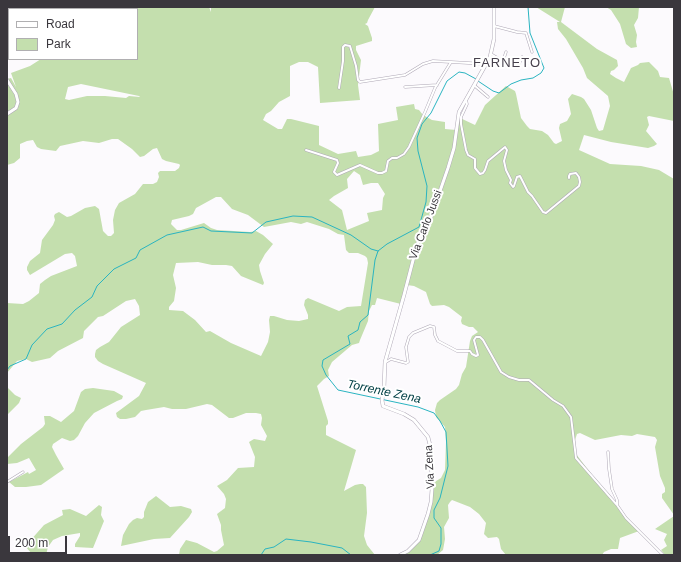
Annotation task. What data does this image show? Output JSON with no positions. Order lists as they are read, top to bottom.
{
  "streets": {
    "street": ["Via Carlo Jussi", "Via Zena"]
  },
  "crossings": [
    ["Via Carlo Jussi", "Via Zena"]
  ],
  "districts": ["FARNETO"],
  "water": ["Torrente Zena"],
  "legend": ["Road", "Park"],
  "scale_bar": "200 m"
}
